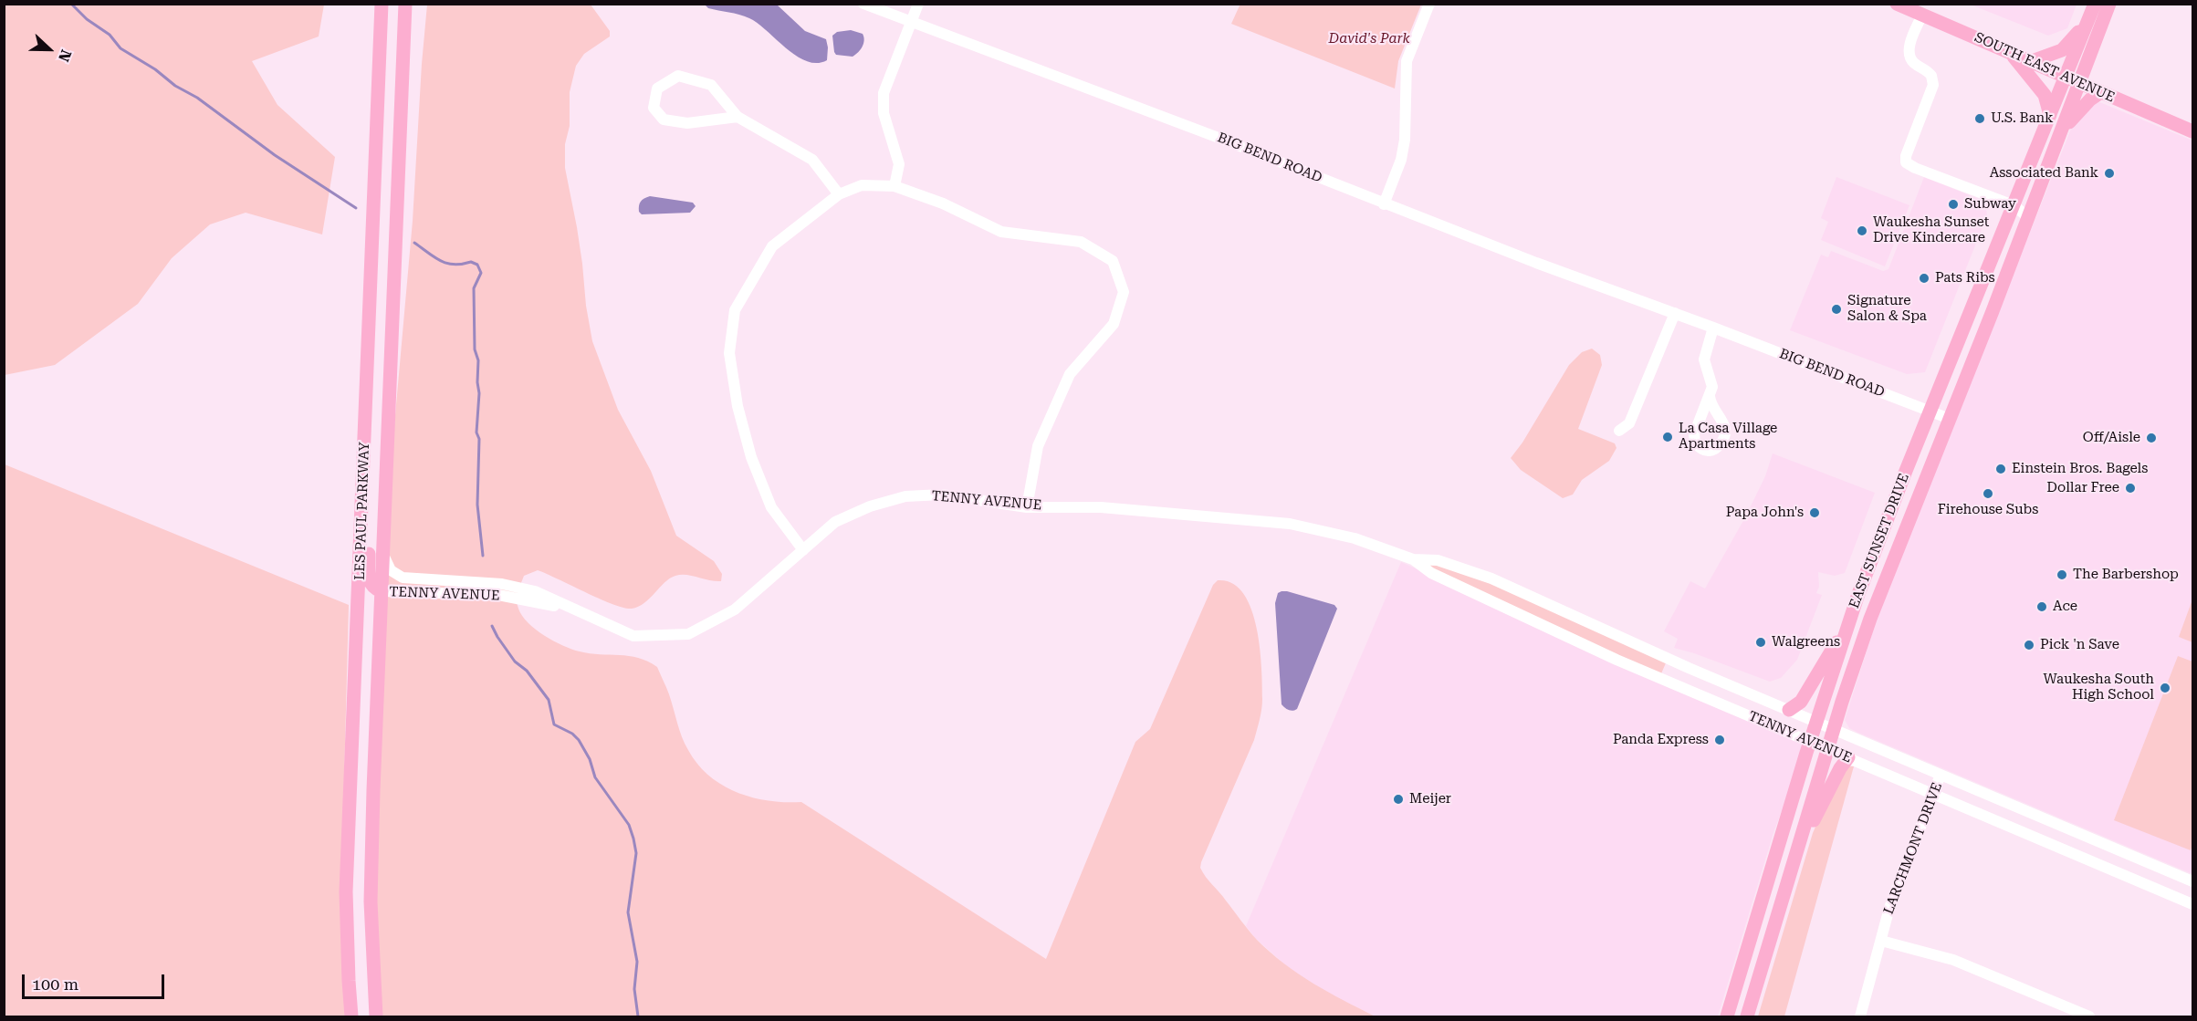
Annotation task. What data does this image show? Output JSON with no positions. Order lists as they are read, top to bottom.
{
  "streets": {
    "main road": ["SOUTH EAST AVENUE", "LES PAUL PARKWAY", "EAST SUNSET DRIVE"],
    "street": ["BIG BEND ROAD", "TENNY AVENUE", "LARCHMONT DRIVE"]
  },
  "crossings": [
    ["SOUTH EAST AVENUE", "EAST SUNSET DRIVE"],
    ["BIG BEND ROAD", "EAST SUNSET DRIVE"],
    ["TENNY AVENUE", "LES PAUL PARKWAY"],
    ["TENNY AVENUE", "EAST SUNSET DRIVE"],
    ["TENNY AVENUE", "LARCHMONT DRIVE"]
  ],
  "parks": ["David's Park"],
  "places": [
    "U.S. Bank",
    "Associated Bank",
    "Subway",
    "Waukesha Sunset Drive Kindercare",
    "Pats Ribs",
    "Signature Salon & Spa",
    "La Casa Village Apartments",
    "Off/Aisle",
    "Einstein Bros. Bagels",
    "Dollar Free",
    "Firehouse Subs",
    "Papa John's",
    "The Barbershop",
    "Ace",
    "Walgreens",
    "Pick 'n Save",
    "Waukesha South High School",
    "Panda Express",
    "Meijer"
  ],
  "scale_bar": "100 m",
  "north": "right"
}
